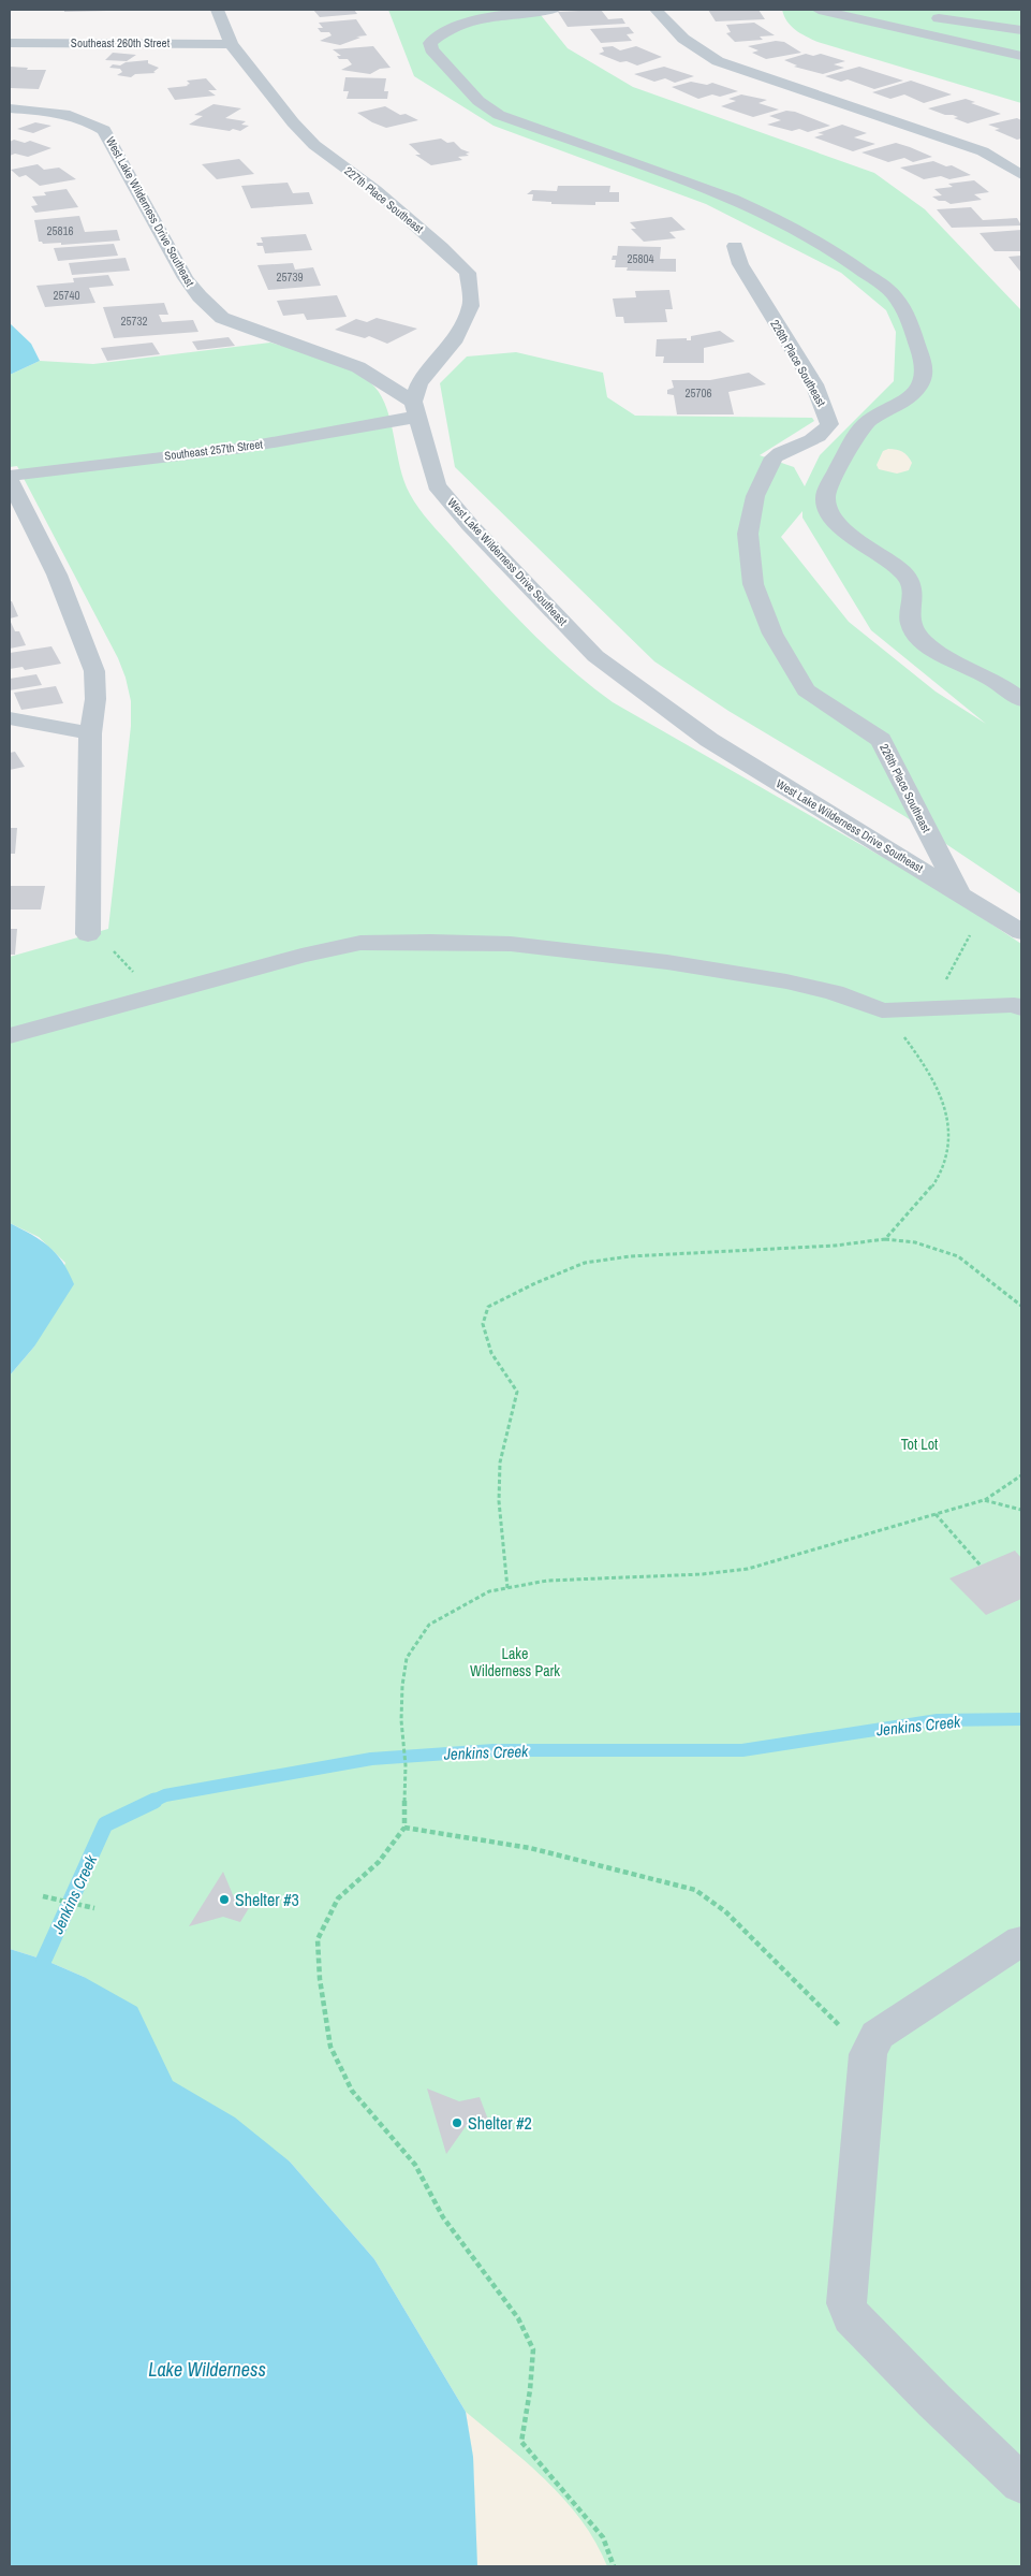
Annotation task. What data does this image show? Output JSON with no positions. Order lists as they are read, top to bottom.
{
  "streets": {
    "street": [
      "Southeast 260th Street",
      "227th Place Southeast",
      "West Lake Wilderness Drive Southeast",
      "226th Place Southeast",
      "Southeast 257th Street"
    ]
  },
  "crossings": [
    ["Southeast 260th Street", "227th Place Southeast"],
    ["227th Place Southeast", "West Lake Wilderness Drive Southeast"],
    ["227th Place Southeast", "Southeast 257th Street"],
    ["West Lake Wilderness Drive Southeast", "226th Place Southeast"],
    ["West Lake Wilderness Drive Southeast", "Southeast 257th Street"]
  ],
  "water": ["Jenkins Creek", "Lake Wilderness"],
  "parks": ["Tot Lot", "Lake Wilderness Park"],
  "places": ["Shelter #3", "Shelter #2"],
  "house_numbers": [
    "25816",
    "25804",
    "25739",
    "25740",
    "25732",
    "25706"
  ]
}
